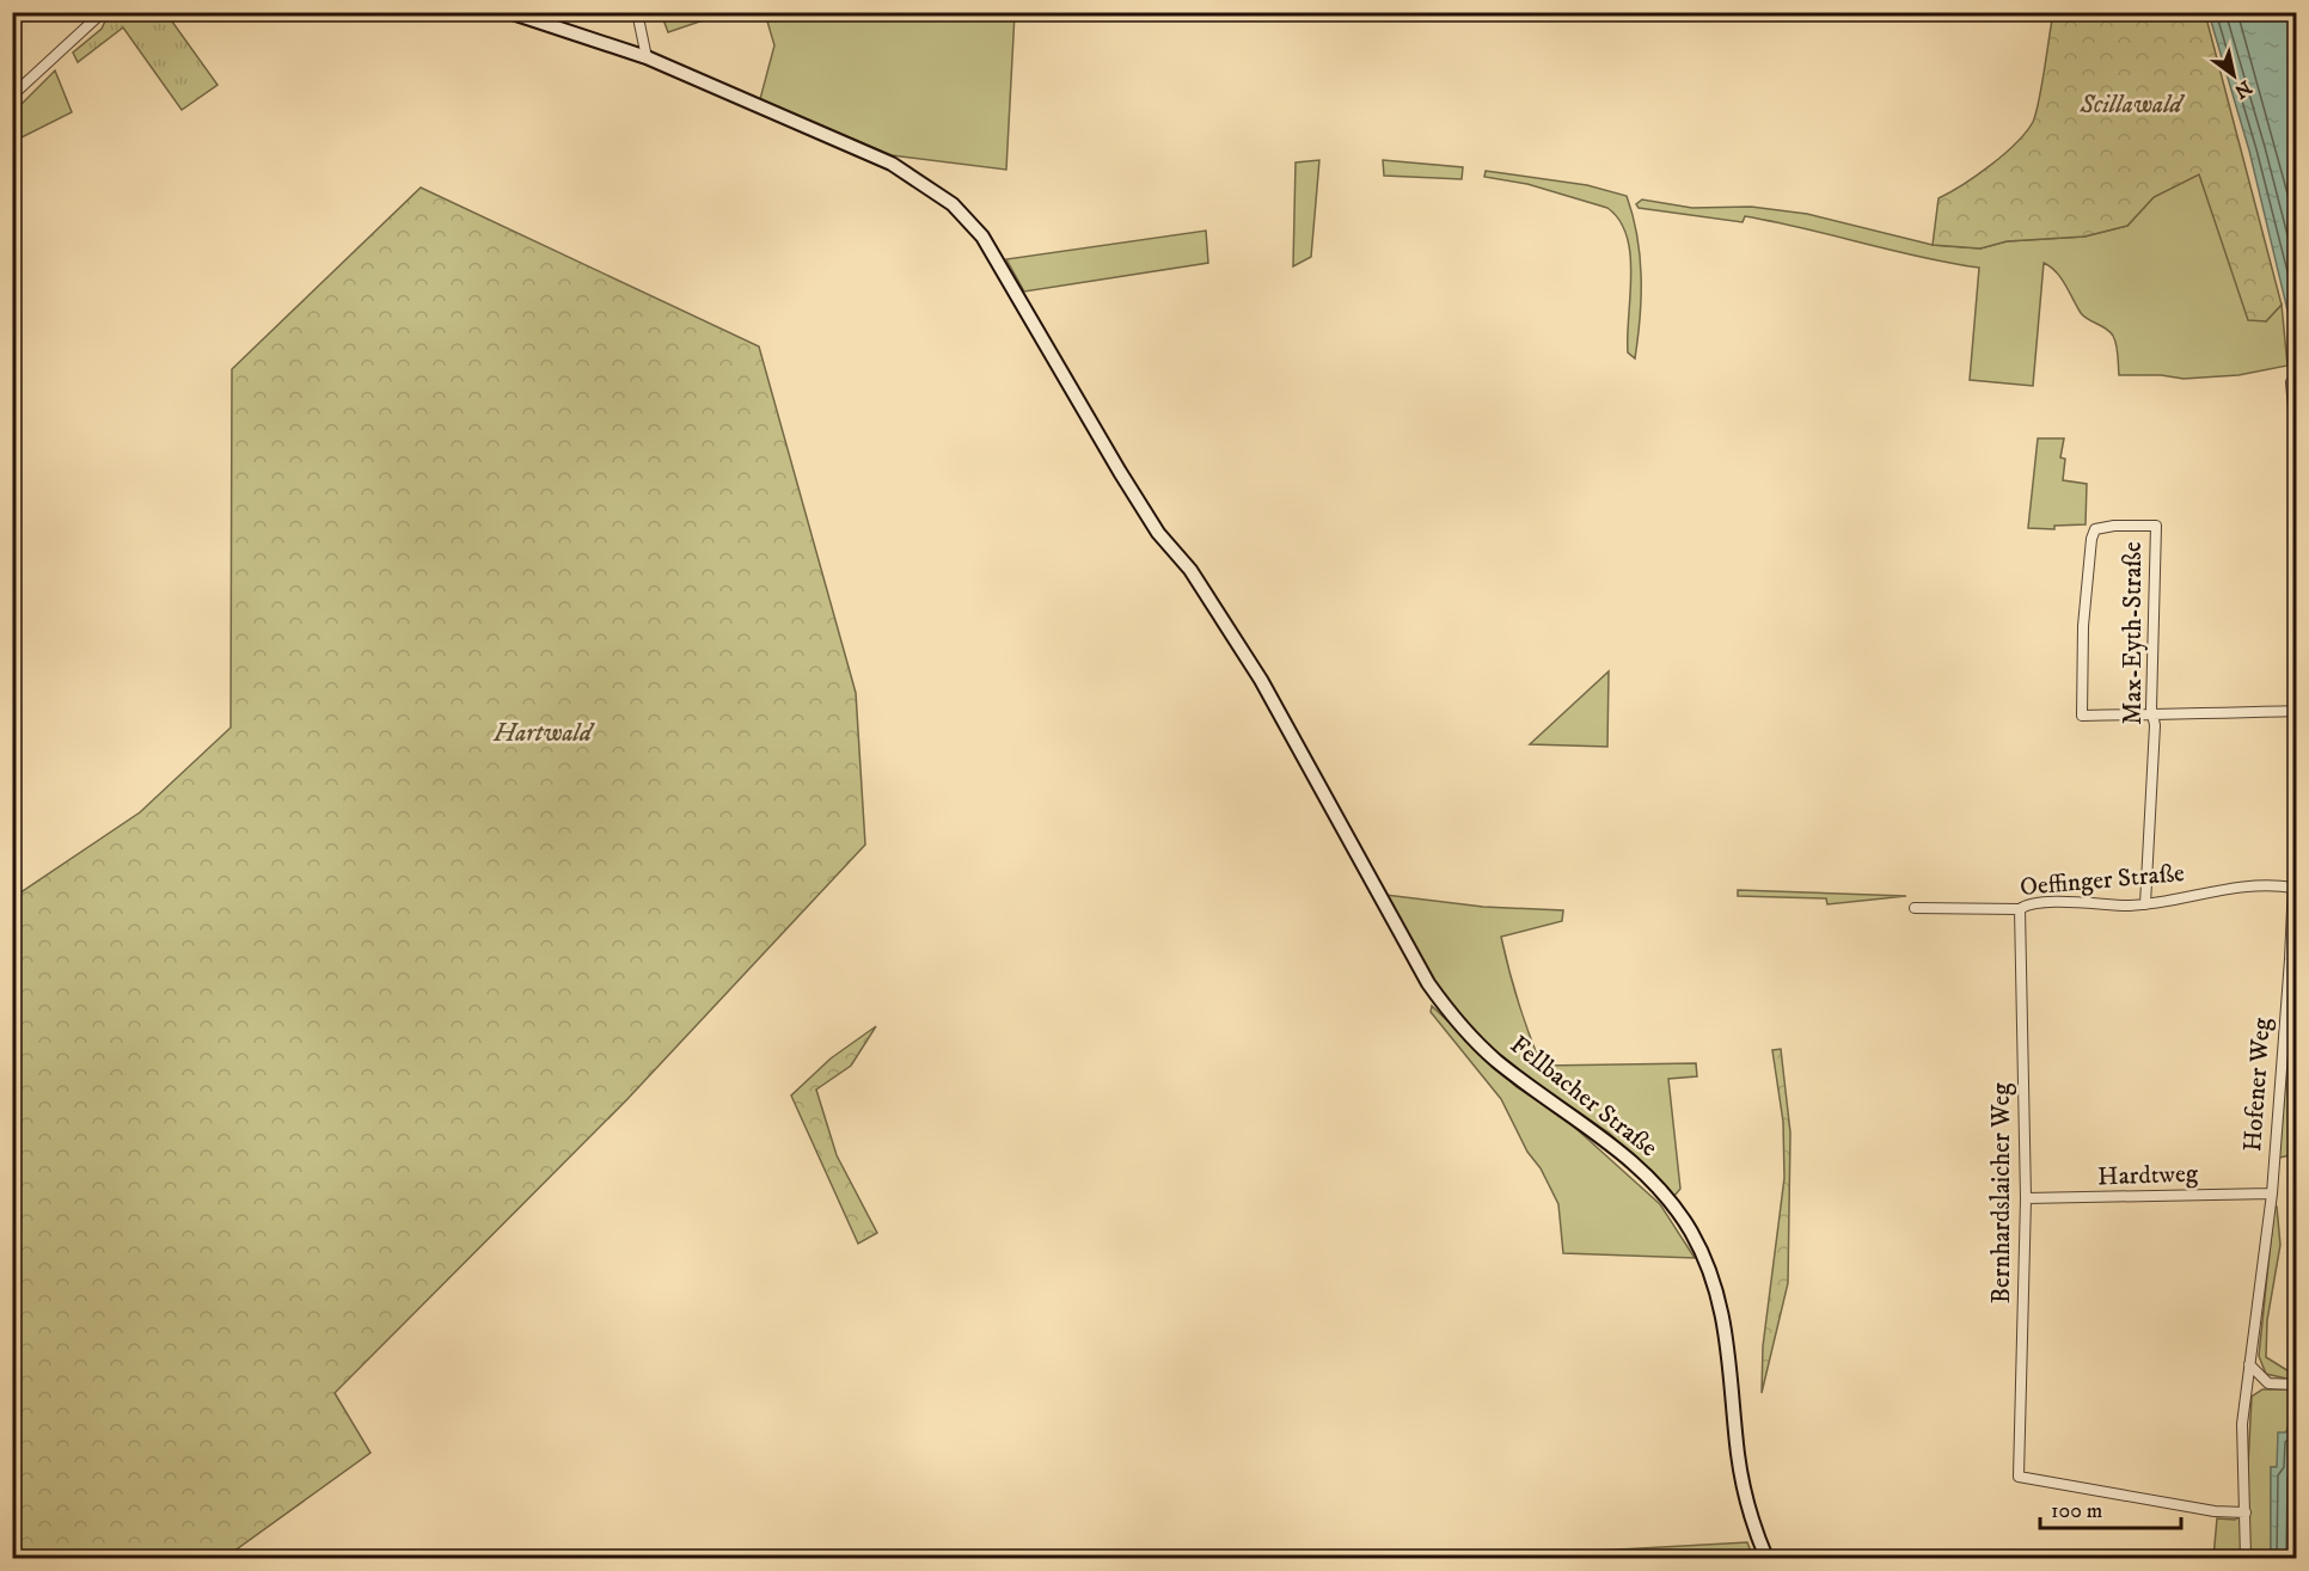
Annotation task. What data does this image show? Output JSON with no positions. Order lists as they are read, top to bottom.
{
  "streets": {
    "main road": ["Fellbacher Straße"],
    "street": [
      "Max-Eyth-Straße",
      "Oeffinger Straße",
      "Hofener Weg",
      "Hardtweg",
      "Bernhardslaicher Weg"
    ]
  },
  "crossings": [
    ["Max-Eyth-Straße", "Oeffinger Straße"],
    ["Oeffinger Straße", "Hofener Weg"],
    ["Oeffinger Straße", "Bernhardslaicher Weg"],
    ["Hofener Weg", "Hardtweg"],
    ["Hofener Weg", "Bernhardslaicher Weg"],
    ["Hardtweg", "Bernhardslaicher Weg"]
  ],
  "parks": ["Scillawald", "Hartwald"],
  "scale_bar": "100 m",
  "north": "bottom right"
}
